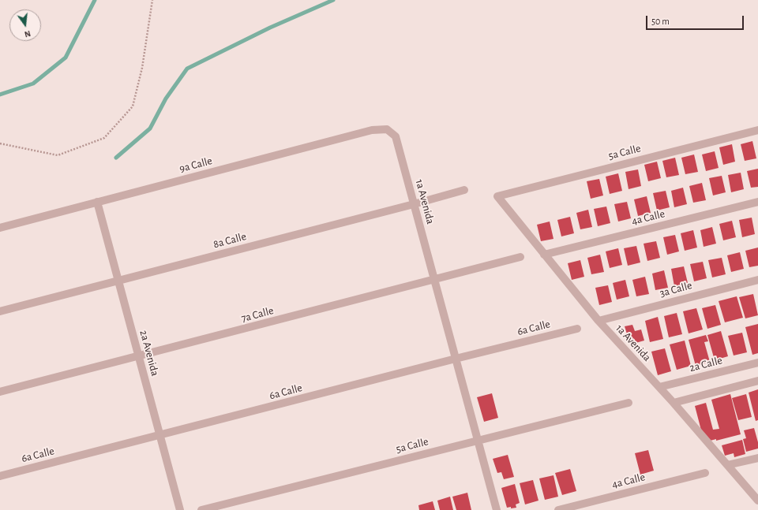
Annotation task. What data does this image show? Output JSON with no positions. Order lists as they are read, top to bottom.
{
  "streets": {
    "street": [
      "5a Calle",
      "9a Calle",
      "1a Avenida",
      "4a Calle",
      "8a Calle",
      "3a Calle",
      "7a Calle",
      "6a Calle",
      "2a Avenida",
      "2a Calle"
    ]
  },
  "crossings": [
    ["5a Calle", "1a Avenida"],
    ["9a Calle", "1a Avenida"],
    ["9a Calle", "2a Avenida"],
    ["1a Avenida", "4a Calle"],
    ["1a Avenida", "8a Calle"],
    ["1a Avenida", "3a Calle"],
    ["1a Avenida", "7a Calle"],
    ["1a Avenida", "6a Calle"],
    ["1a Avenida", "2a Calle"],
    ["8a Calle", "2a Avenida"],
    ["7a Calle", "2a Avenida"],
    ["6a Calle", "2a Avenida"]
  ],
  "scale_bar": "50 m",
  "north": "bottom"
}
